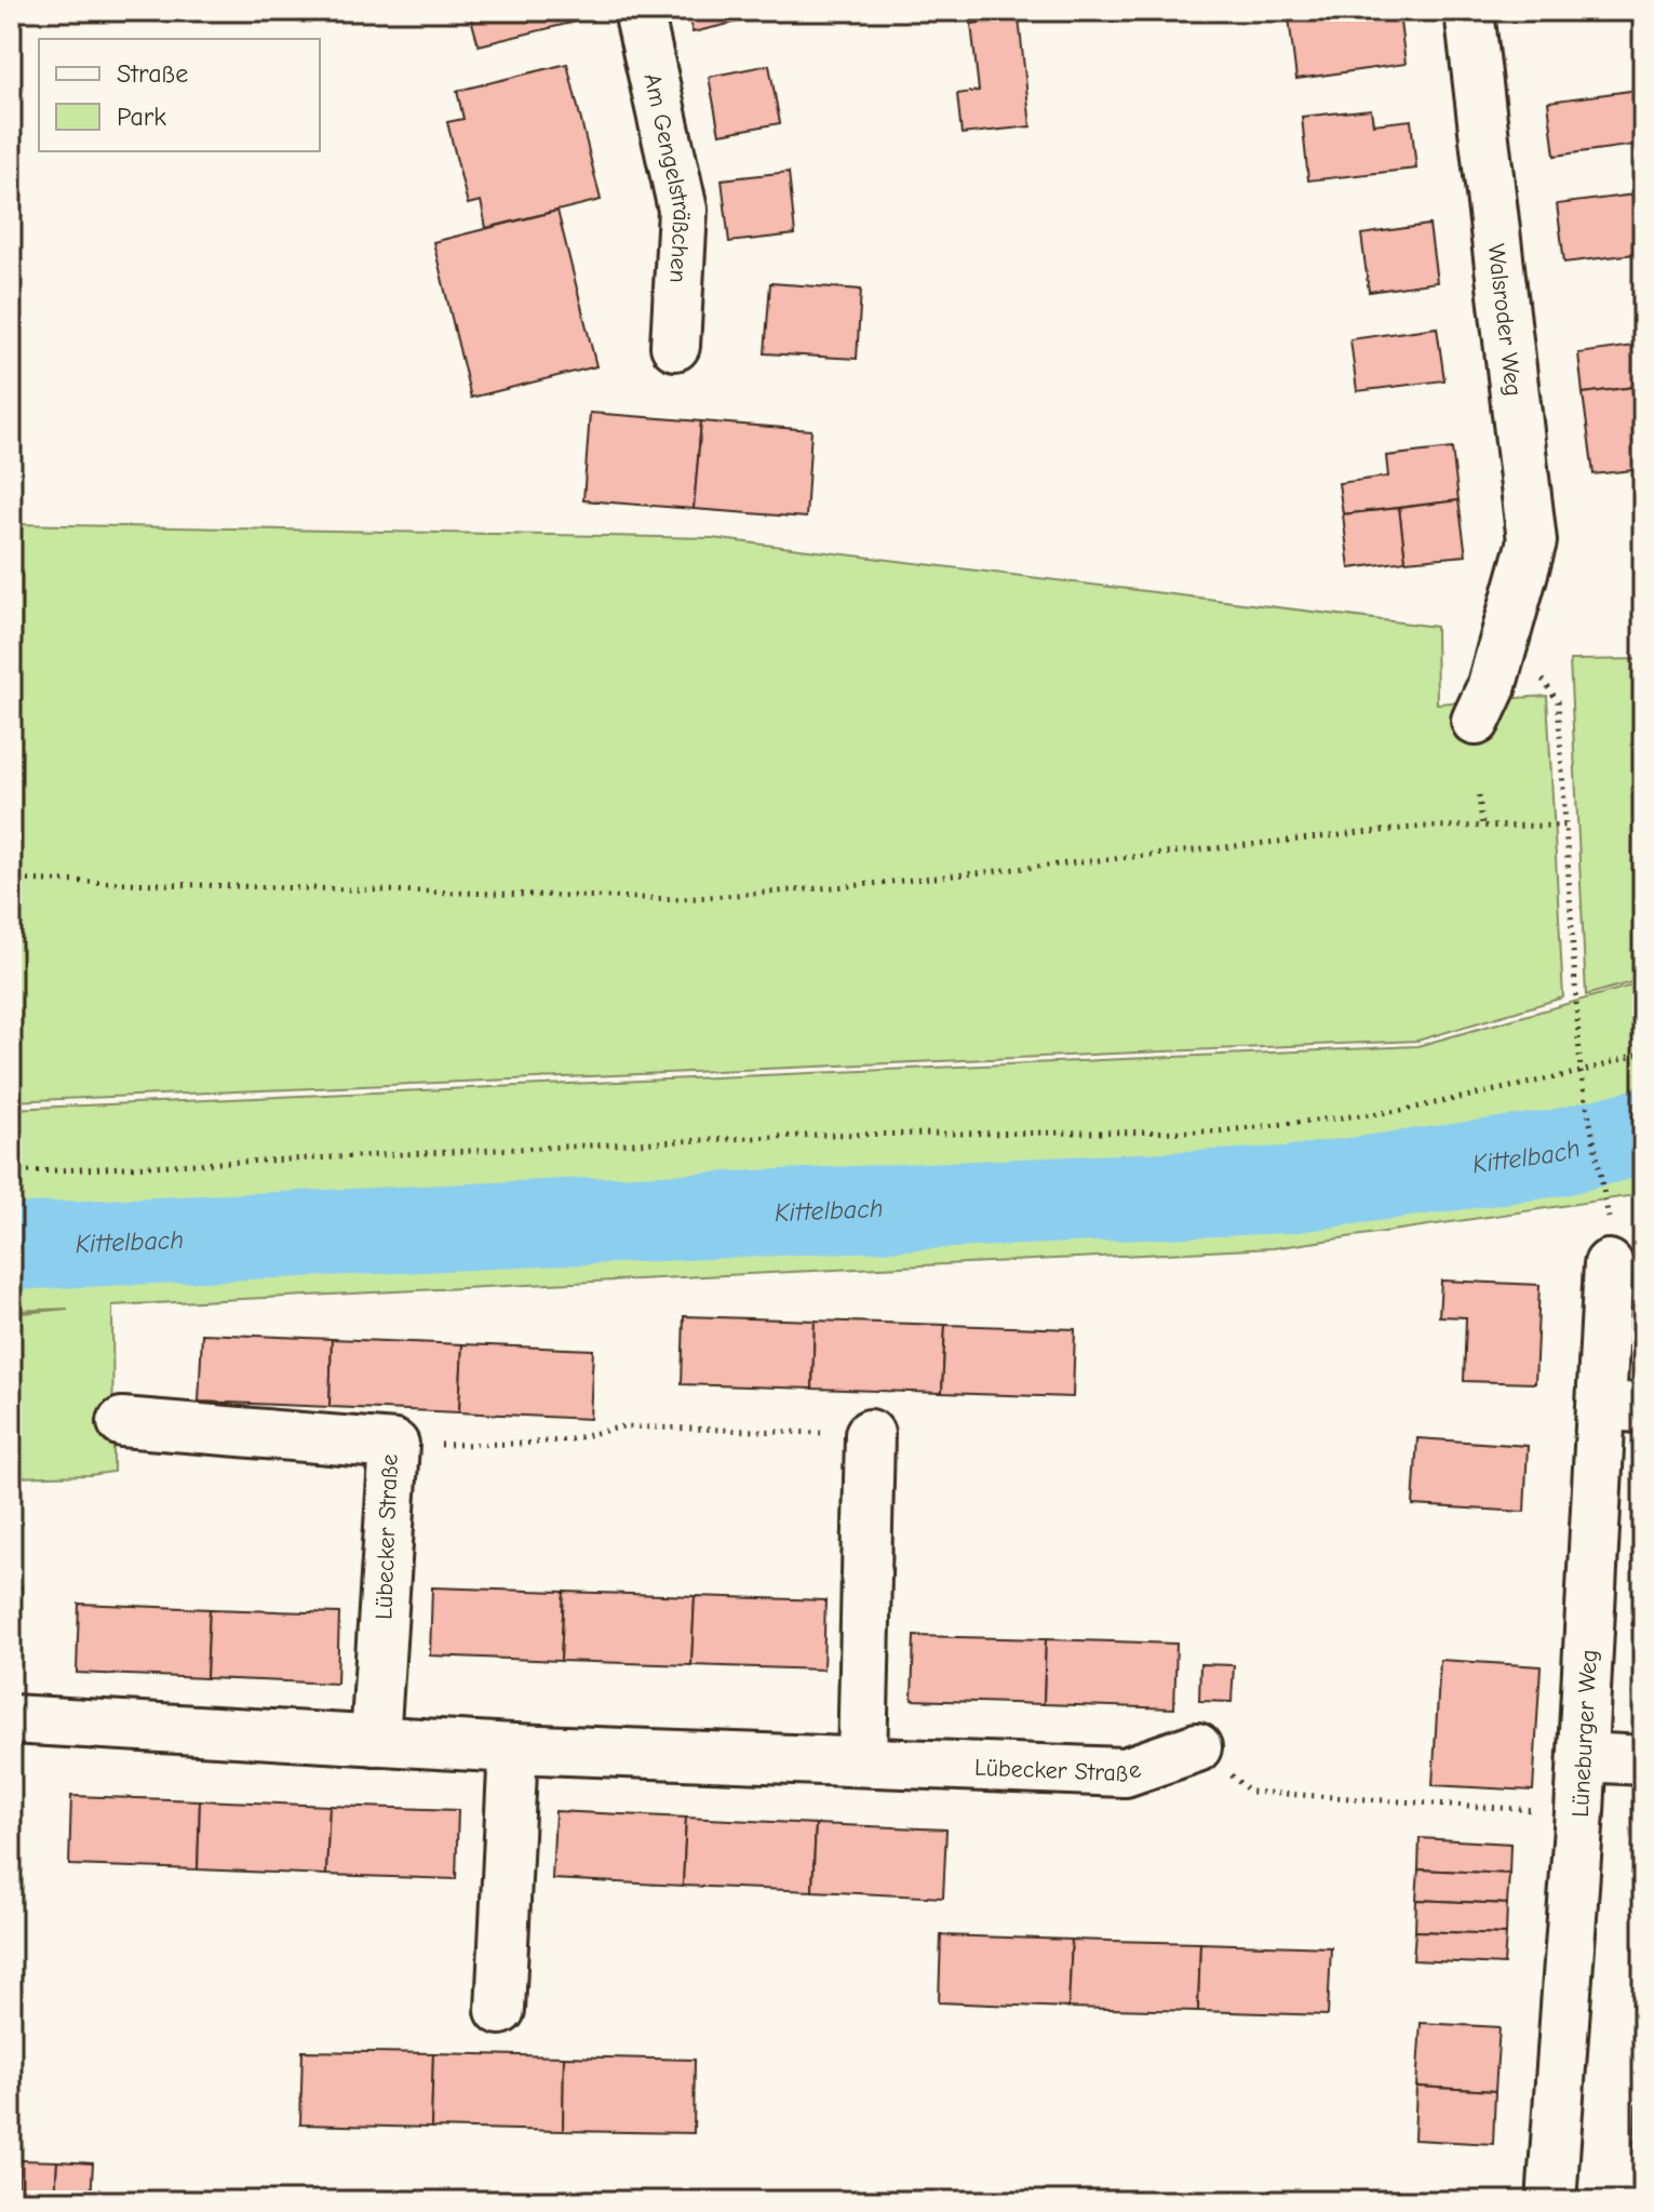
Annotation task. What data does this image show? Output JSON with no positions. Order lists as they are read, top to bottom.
{
  "streets": {
    "street": [
      "Am Gengelsträßchen",
      "Walsroder Weg",
      "Lübecker Straße",
      "Lüneburger Weg"
    ]
  },
  "water": ["Kittelbach"],
  "legend": ["Straße", "Park"]
}
